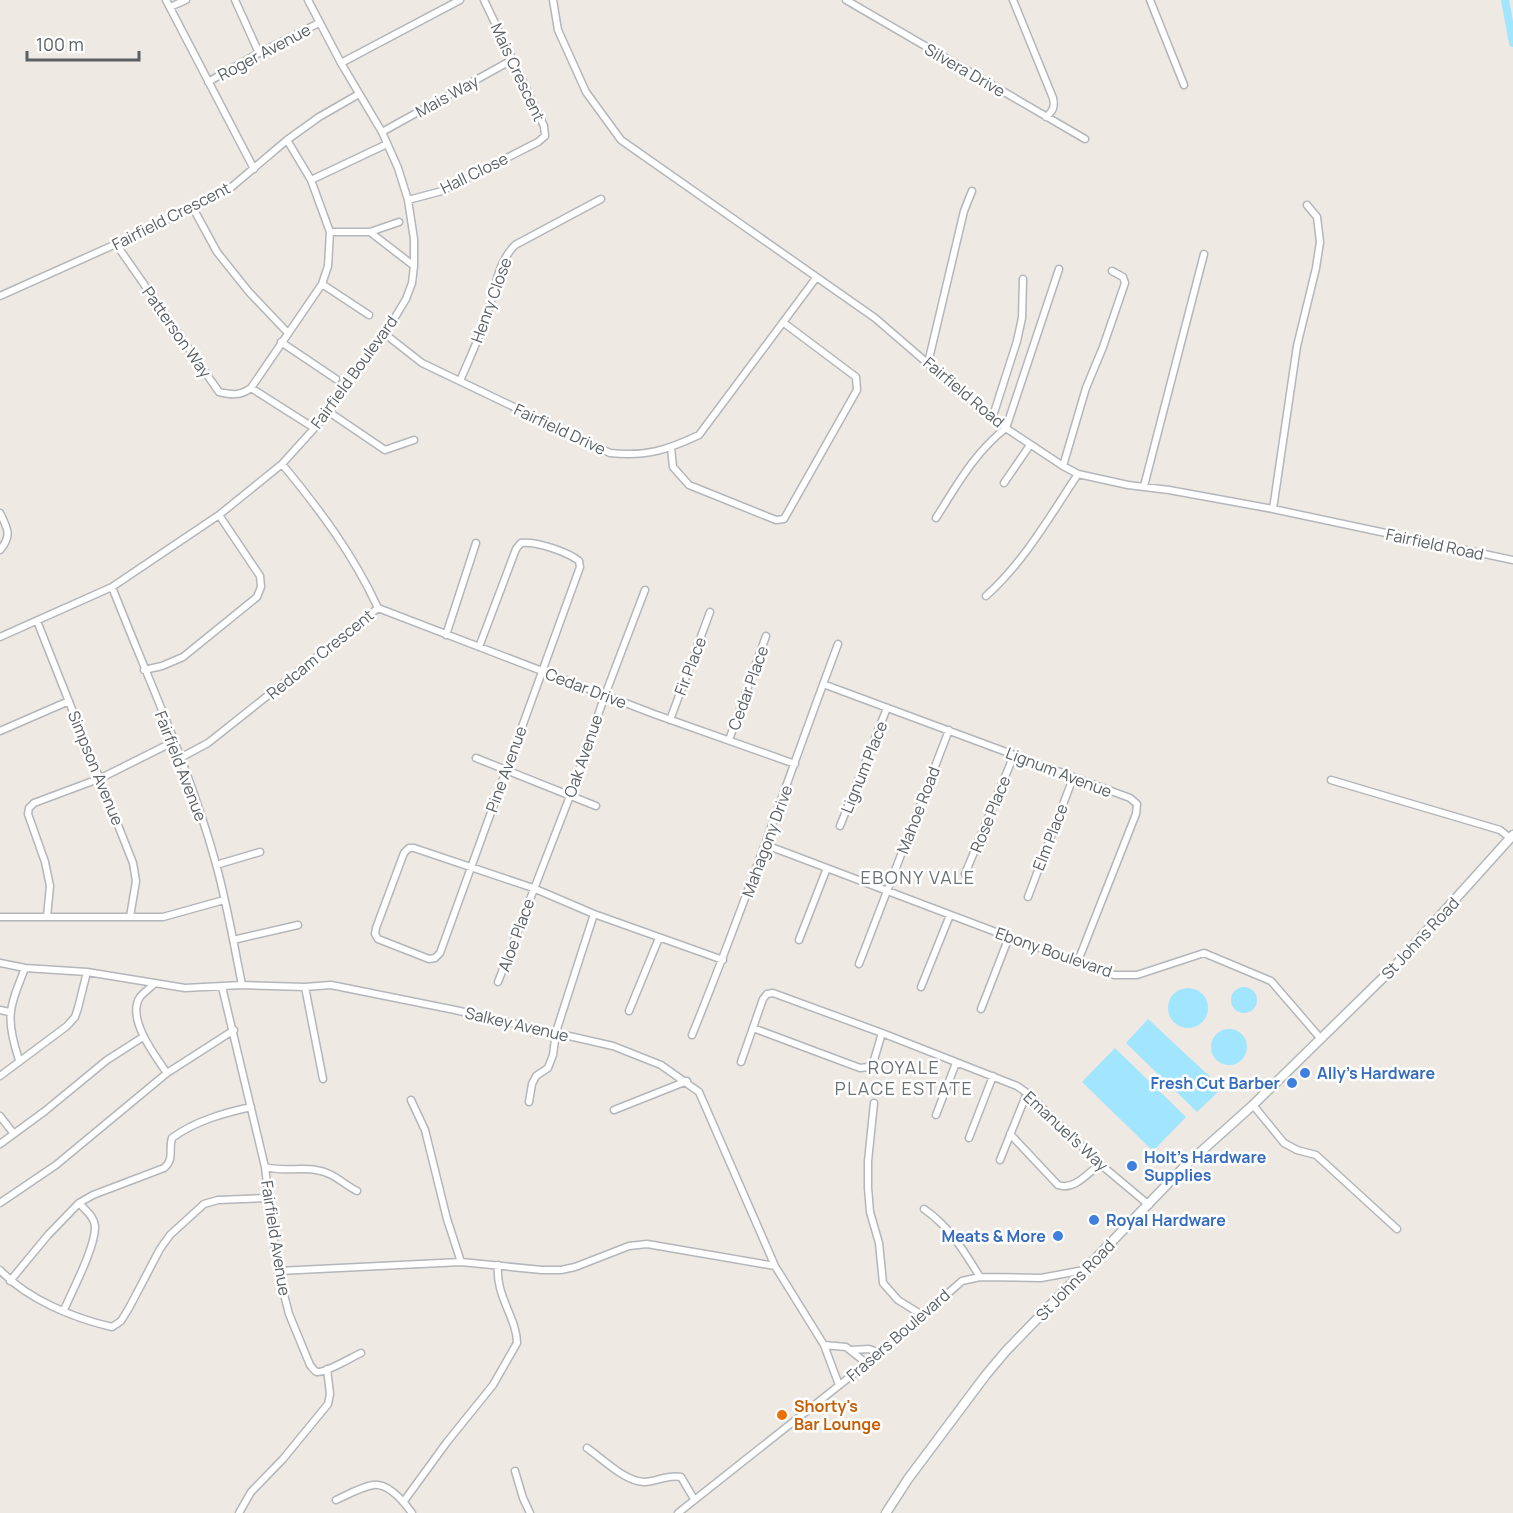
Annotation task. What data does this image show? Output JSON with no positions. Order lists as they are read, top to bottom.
{
  "streets": {
    "main road": ["St Johns Road"],
    "street": [
      "Roger Avenue",
      "Silvera Drive",
      "Mais Crescent",
      "Mais Way",
      "Hall Close",
      "Fairfield Crescent",
      "Henry Close",
      "Patterson Way",
      "Fairfield Boulevard",
      "Fairfield Road",
      "Fairfield Drive",
      "Redcam Crescent",
      "Fir Place",
      "Cedar Drive",
      "Cedar Place",
      "Oak Avenue",
      "Fairfield Avenue",
      "Lignum Place",
      "Simpson Avenue",
      "Pine Avenue",
      "Lignum Avenue",
      "Mahoe Road",
      "Rose Place",
      "Elm Place",
      "Mahagony Drive",
      "Aloe Place",
      "Ebony Boulevard",
      "Salkey Avenue",
      "Emanuel's Way",
      "Frasers Boulevard"
    ]
  },
  "crossings": [
    ["Roger Avenue", "Fairfield Boulevard"],
    ["Mais Crescent", "Mais Way"],
    ["Mais Crescent", "Hall Close"],
    ["Mais Way", "Fairfield Boulevard"],
    ["Hall Close", "Fairfield Boulevard"],
    ["Fairfield Crescent", "Patterson Way"],
    ["Fairfield Crescent", "Fairfield Boulevard"],
    ["Henry Close", "Fairfield Drive"],
    ["Fairfield Boulevard", "Fairfield Drive"],
    ["Fairfield Boulevard", "Redcam Crescent"],
    ["Fairfield Boulevard", "Fairfield Avenue"],
    ["Fairfield Boulevard", "Simpson Avenue"],
    ["Fairfield Road", "Fairfield Drive"],
    ["Redcam Crescent", "Cedar Drive"],
    ["Redcam Crescent", "Fairfield Avenue"],
    ["Fir Place", "Cedar Drive"],
    ["Cedar Drive", "Cedar Place"],
    ["Cedar Drive", "Oak Avenue"],
    ["Cedar Drive", "Pine Avenue"],
    ["Cedar Drive", "Mahagony Drive"],
    ["Oak Avenue", "Aloe Place"],
    ["Fairfield Avenue", "Salkey Avenue"],
    ["Lignum Place", "Lignum Avenue"],
    ["Lignum Avenue", "Mahoe Road"],
    ["Lignum Avenue", "Rose Place"],
    ["Lignum Avenue", "Elm Place"],
    ["Lignum Avenue", "Mahagony Drive"],
    ["Lignum Avenue", "Ebony Boulevard"],
    ["Mahoe Road", "Ebony Boulevard"],
    ["Mahagony Drive", "Ebony Boulevard"],
    ["St Johns Road", "Ebony Boulevard"],
    ["St Johns Road", "Emanuel's Way"],
    ["St Johns Road", "Frasers Boulevard"],
    ["Salkey Avenue", "Frasers Boulevard"]
  ],
  "districts": ["EBONY VALE", "ROYALE PLACE ESTATE"],
  "places": [
    "Ally's Hardware",
    "Fresh Cut Barber",
    "Holt's Hardware Supplies",
    "Royal Hardware",
    "Meats & More",
    "Shorty's Bar Lounge"
  ],
  "scale_bar": "100 m"
}
